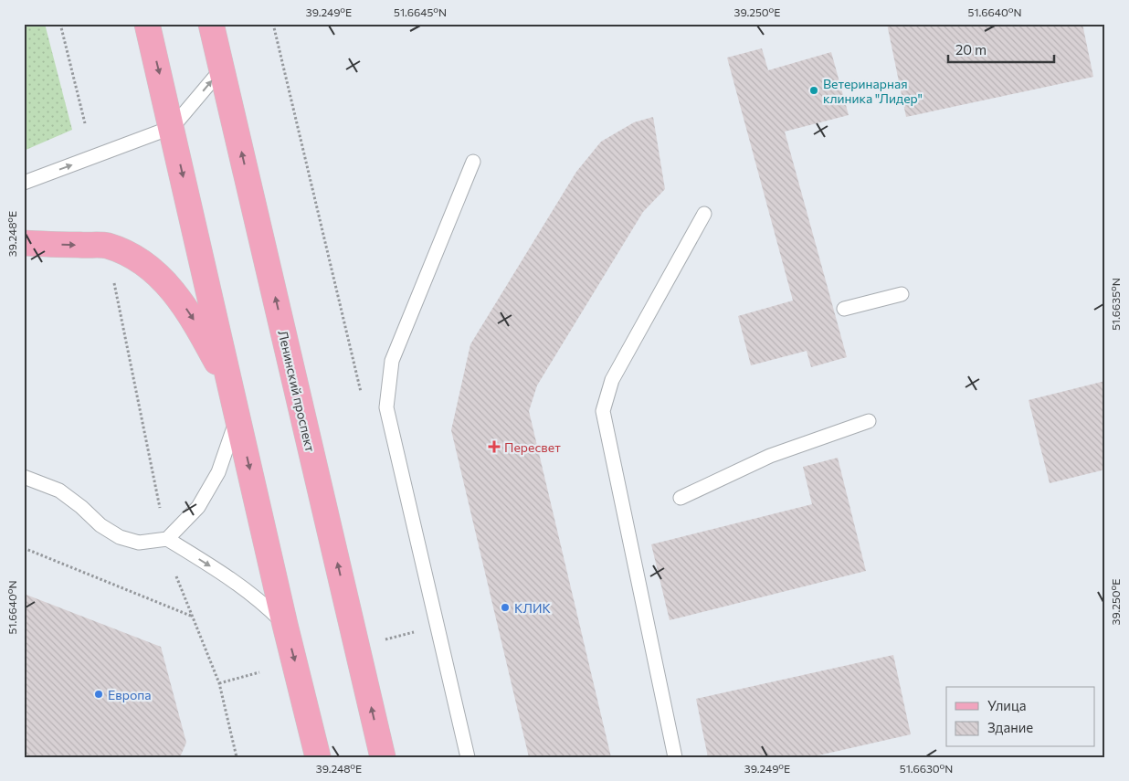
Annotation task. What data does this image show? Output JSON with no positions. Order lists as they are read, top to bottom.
{
  "streets": {
    "main road": ["Ленинский проспект"]
  },
  "places": {
    "other": ["Ветеринарная клиника \"Лидер\"", "КЛИК", "Европа"],
    "health": ["Пересвет"]
  },
  "legend": ["Улица", "Здание"],
  "scale_bar": "20 m",
  "coordinates": [
    "39.249°E",
    "51.6645°N",
    "39.250°E",
    "51.6640°N",
    "39.248°E",
    "51.6635°N",
    "51.6630°N"
  ]
}
